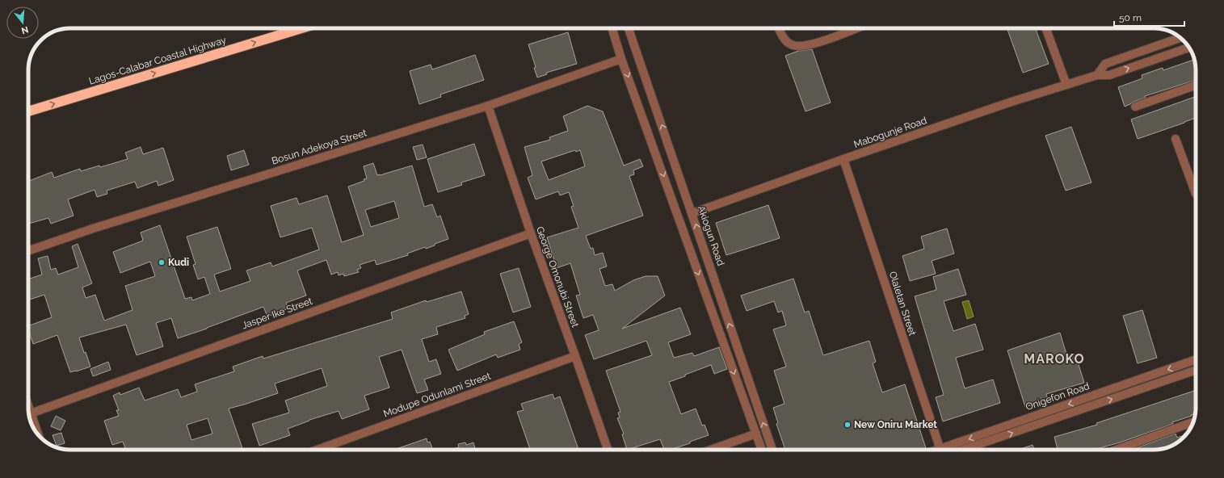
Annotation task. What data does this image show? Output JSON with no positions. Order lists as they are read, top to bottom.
{
  "streets": {
    "highway": ["Lagos-Calabar Coastal Highway"],
    "street": [
      "Mabogunje Road",
      "Bosun Adekoya Street",
      "Akiogun Road",
      "George Omonubi Street",
      "Olaletan Street",
      "Jasper Ike Street",
      "Modupe Odunlami Street",
      "Onigefon Road"
    ]
  },
  "crossings": [
    ["Mabogunje Road", "Akiogun Road"],
    ["Mabogunje Road", "Olaletan Street"],
    ["Bosun Adekoya Street", "George Omonubi Street"],
    ["George Omonubi Street", "Jasper Ike Street"],
    ["George Omonubi Street", "Modupe Odunlami Street"]
  ],
  "one_way": ["Lagos-Calabar Coastal Highway"],
  "districts": ["MAROKO"],
  "places": ["Kudi", "New Oniru Market"],
  "scale_bar": "50 m",
  "north": "bottom"
}
